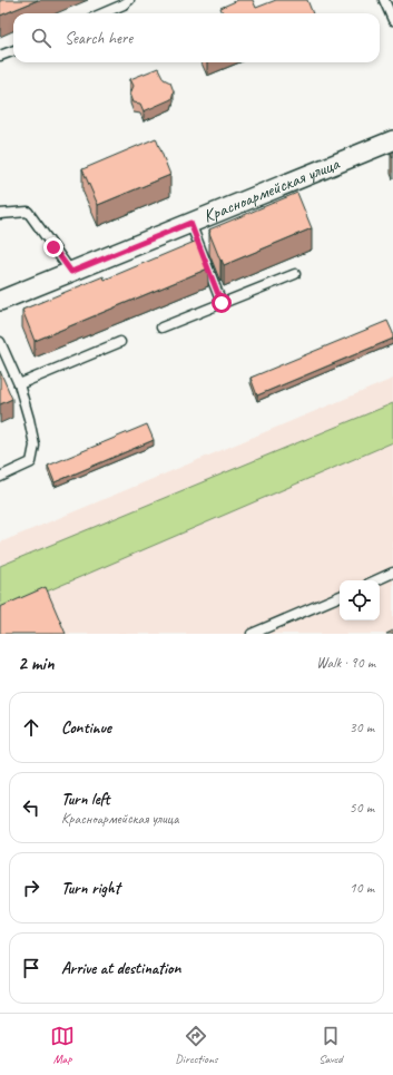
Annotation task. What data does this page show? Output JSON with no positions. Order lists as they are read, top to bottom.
{
  "streets": {
    "street": ["Красноармейская улица"]
  },
  "page": {
    "search": "Search here",
    "heading": ["2 min", "Walk · 90 m"],
    "list": [
      ["Continue", "30 m"],
      ["Turn left", "Красноармейская улица", "50 m"],
      ["Turn right", "10 m"],
      "Arrive at destination"
    ],
    "nav": ["Map", "Directions", "Saved"]
  }
}
